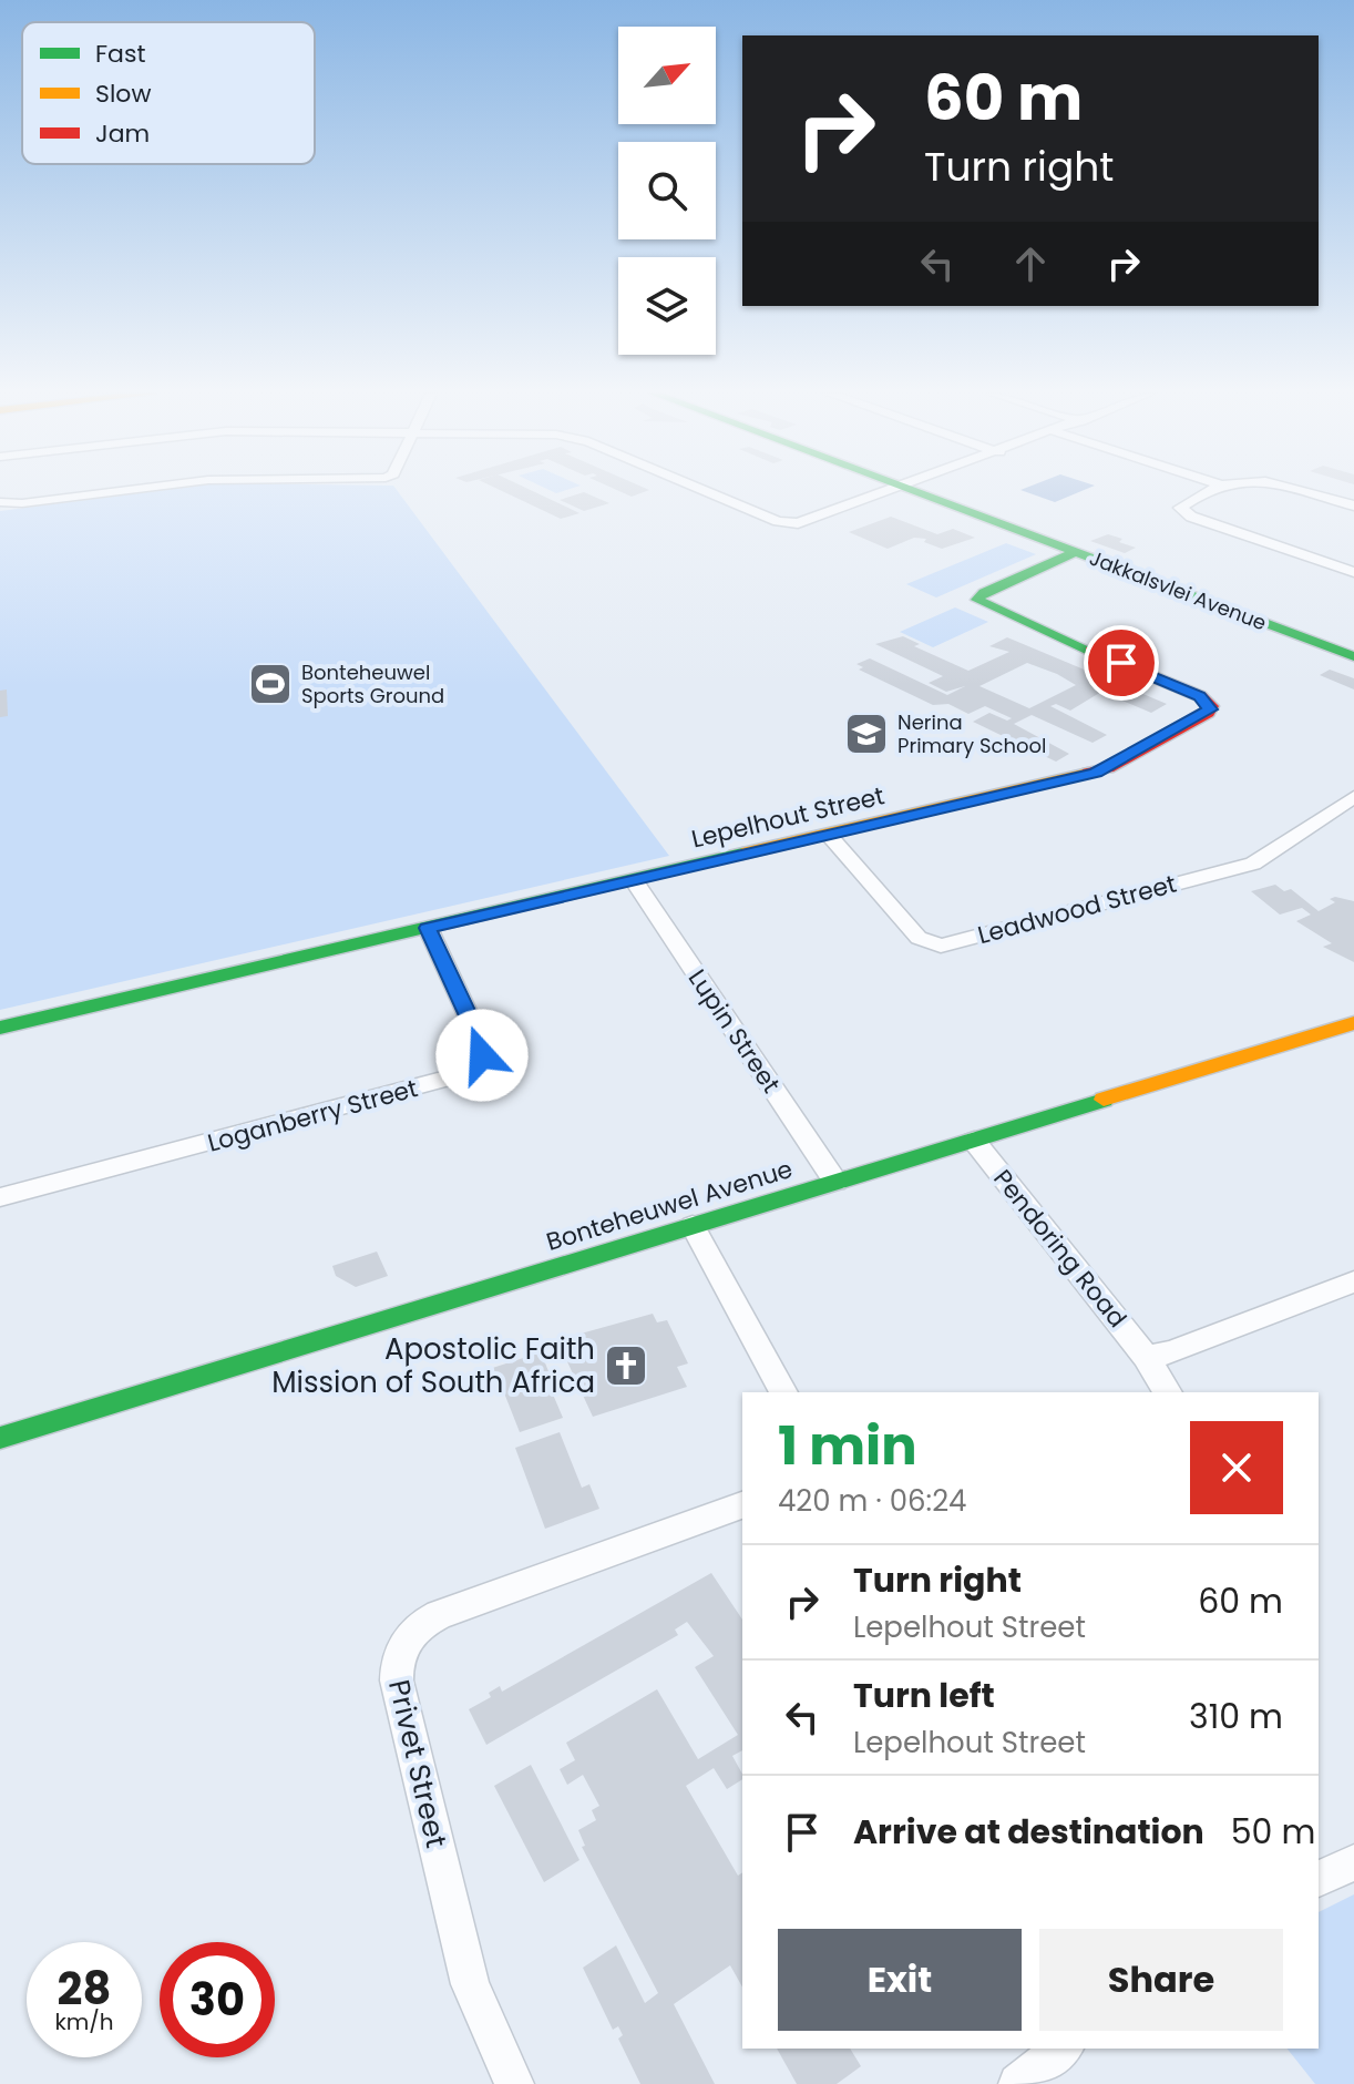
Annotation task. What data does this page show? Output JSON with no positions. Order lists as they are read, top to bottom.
{
  "streets": {
    "street": [
      "Jakkalsvlei Avenue",
      "Lepelhout Street",
      "Leadwood Street",
      "Lupin Street",
      "Loganberry Street",
      "Bonteheuwel Avenue",
      "Pendoring Road",
      "Privet Street"
    ]
  },
  "crossings": [
    ["Jakkalsvlei Avenue", "Lepelhout Street"],
    ["Lepelhout Street", "Leadwood Street"],
    ["Lepelhout Street", "Lupin Street"],
    ["Lepelhout Street", "Loganberry Street"],
    ["Lupin Street", "Bonteheuwel Avenue"],
    ["Bonteheuwel Avenue", "Pendoring Road"]
  ],
  "places": {
    "sports": ["Bonteheuwel Sports Ground"],
    "school or university": ["Nerina Primary School"],
    "church": ["Apostolic Faith Mission of South Africa"]
  },
  "legend": ["Fast", "Slow", "Jam"],
  "north": "top right",
  "page": {
    "turn": ["60 m", "Turn right"],
    "heading": ["1 min", "420 m · 06:24"],
    "list": [
      {
        "name": "Turn right",
        "note": "Lepelhout Street",
        "value": "60 m"
      },
      {
        "name": "Turn left",
        "note": "Lepelhout Street",
        "value": "310 m"
      },
      {
        "name": "Arrive at destination",
        "value": "50 m"
      }
    ],
    "buttons": ["Exit", "Share"],
    "speed": "28 km/h",
    "limit": "30"
  }
}
